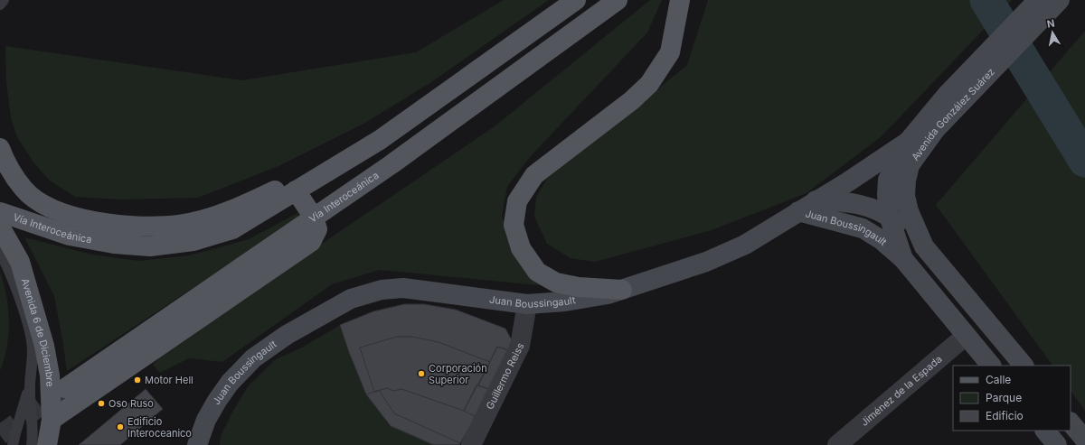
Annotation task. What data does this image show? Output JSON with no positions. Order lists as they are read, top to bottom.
{
  "streets": {
    "main road": [
      "Avenida González Suárez",
      "Vía Interoceánica",
      "Juan Boussingault",
      "Avenida 6 de Diciembre"
    ],
    "street": ["Guillermo Reiss", "Jiménez de la Espada"]
  },
  "crossings": [
    ["Avenida González Suárez", "Juan Boussingault"],
    ["Avenida González Suárez", "Jiménez de la Espada"],
    ["Juan Boussingault", "Guillermo Reiss"]
  ],
  "places": [
    "Corporación Superior",
    "Motor Hell",
    "Oso Ruso",
    "Edificio Interoceanico"
  ],
  "legend": ["Calle", "Parque", "Edificio"],
  "north": "top"
}
